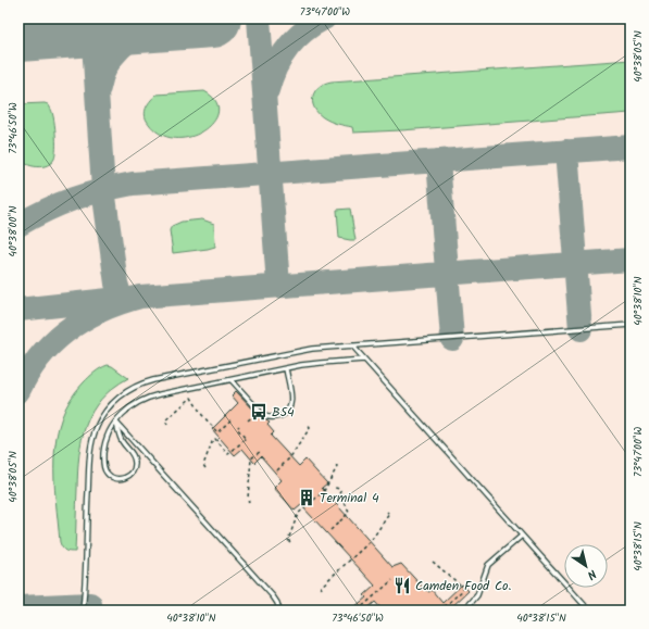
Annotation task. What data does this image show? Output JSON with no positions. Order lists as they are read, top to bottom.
{
  "places": {
    "bus stop": ["B54"],
    "building": ["Terminal 4"],
    "restaurant": ["Camden Food Co."]
  },
  "north": "bottom right",
  "coordinates": [
    "73°47'00\"W",
    "40°38'05\"N",
    "73°46'50\"W",
    "40°38'00\"N",
    "40°38'10\"N",
    "40°38'15\"N"
  ]
}
